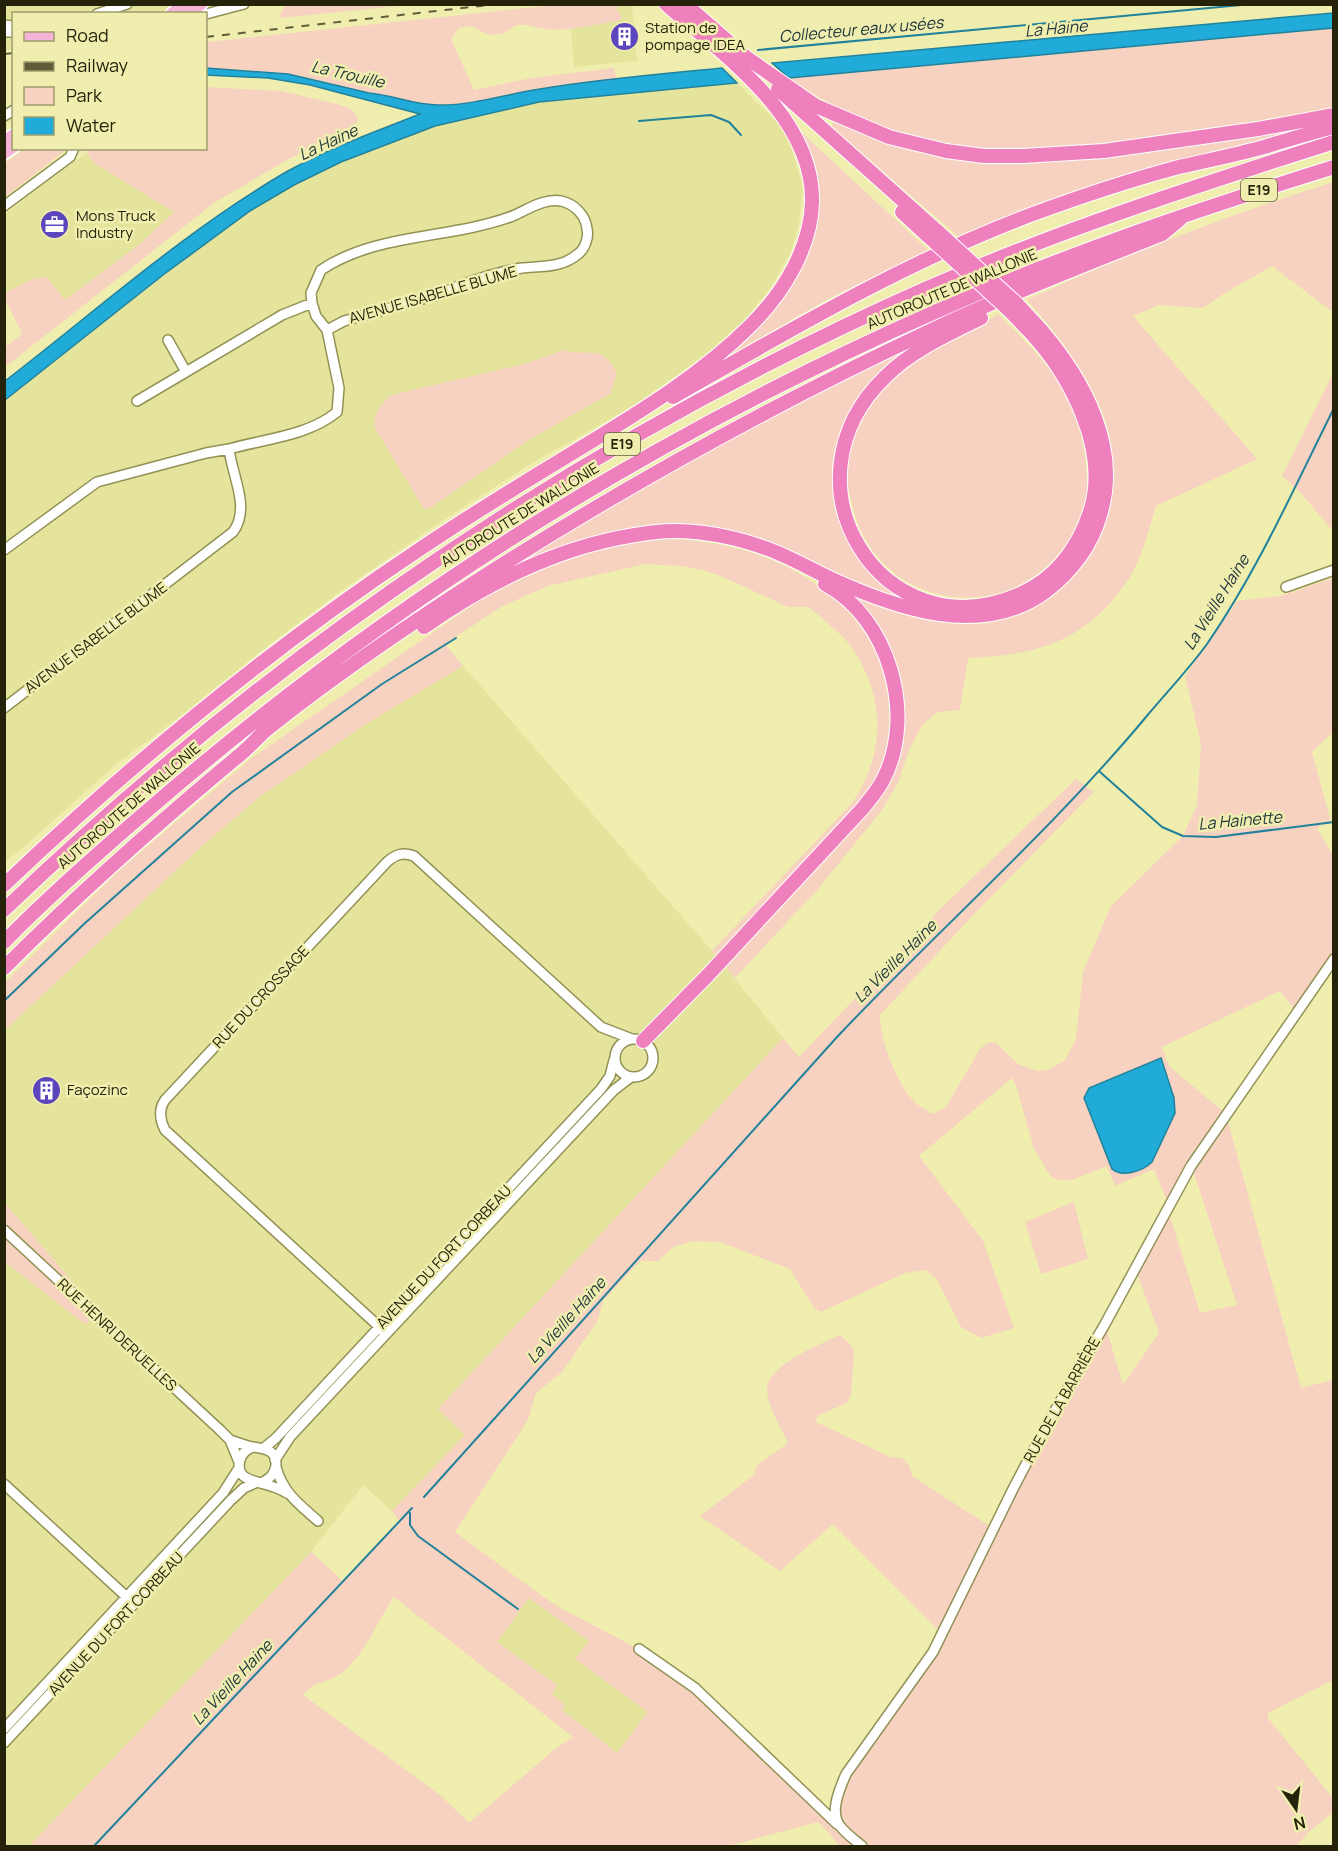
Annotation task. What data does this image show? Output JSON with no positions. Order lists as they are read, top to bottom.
{
  "streets": {
    "highway": ["E19", "AUTOROUTE DE WALLONIE"],
    "street": [
      "AVENUE ISABELLE BLUME",
      "RUE DU CROSSAGE",
      "AVENUE DU FORT CORBEAU",
      "RUE HENRI DERUELLES",
      "RUE DE LA BARRIÈRE"
    ]
  },
  "crossings": [
    ["RUE DU CROSSAGE", "AVENUE DU FORT CORBEAU"],
    ["AVENUE DU FORT CORBEAU", "RUE HENRI DERUELLES"]
  ],
  "water": [
    "La Haine",
    "Collecteur eaux usées",
    "La Trouille",
    "La Vieille Haine",
    "La Hainette"
  ],
  "places": {
    "building": ["Station de pompage IDEA", "Façozinc"],
    "office": ["Mons Truck Industry"]
  },
  "legend": [
    "Road",
    "Railway",
    "Park",
    "Water"
  ],
  "north": "bottom"
}
